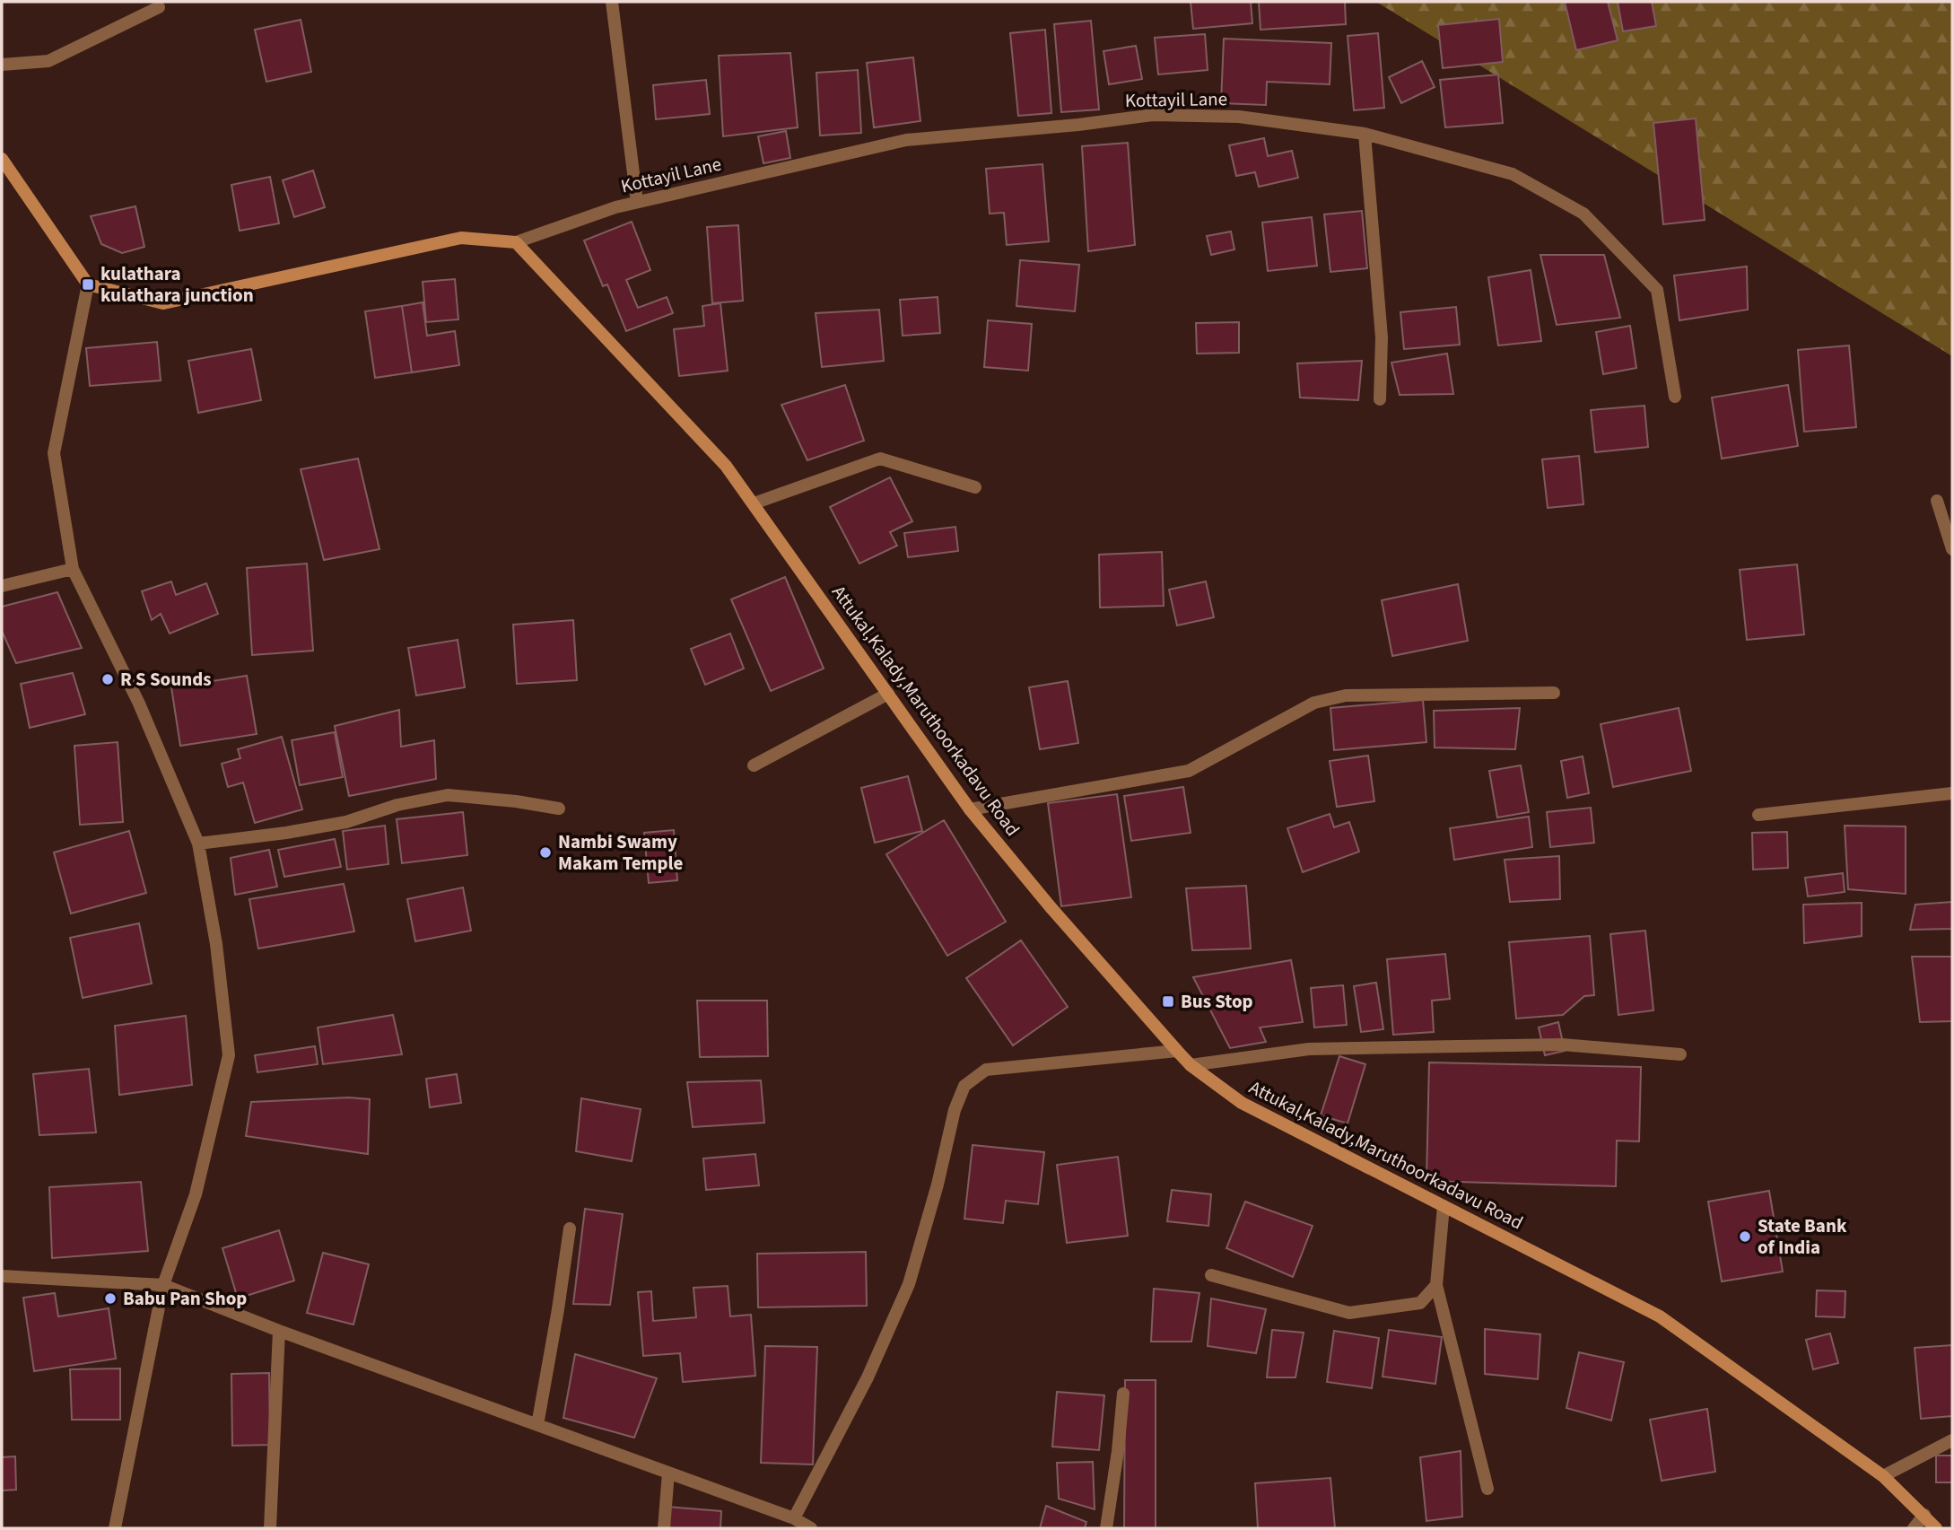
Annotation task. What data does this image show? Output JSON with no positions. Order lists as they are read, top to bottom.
{
  "streets": {
    "street": ["Kottayil Lane", "Attukal,Kalady,Maruthoorkadavu Road"]
  },
  "crossings": [
    ["Kottayil Lane", "Attukal,Kalady,Maruthoorkadavu Road"]
  ],
  "places": {
    "transit": ["kulathara kulathara junction", "Bus Stop"],
    "other": [
      "R S Sounds",
      "Nambi Swamy Makam Temple",
      "State Bank of India",
      "Babu Pan Shop"
    ]
  }
}
